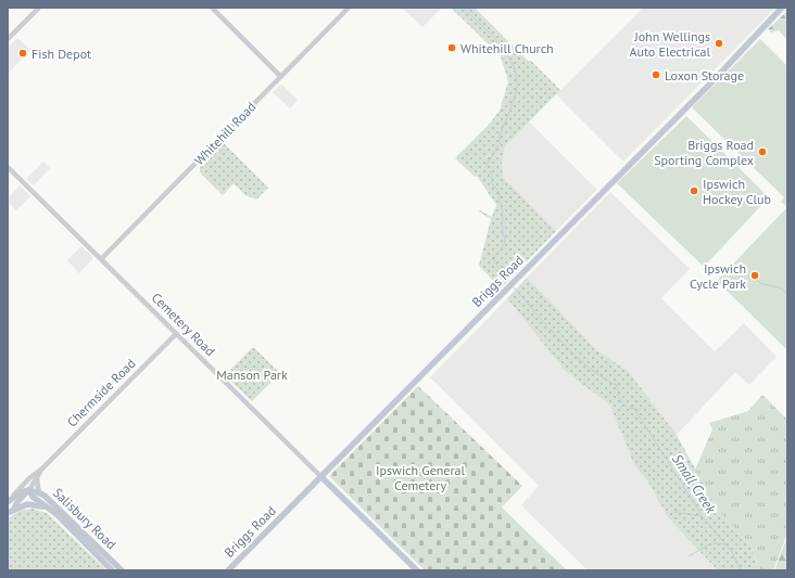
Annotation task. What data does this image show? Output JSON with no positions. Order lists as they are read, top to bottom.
{
  "streets": {
    "main road": [
      "Briggs Road",
      "Cemetery Road",
      "Chermside Road",
      "Salisbury Road"
    ],
    "street": ["Whitehill Road"]
  },
  "crossings": [
    ["Whitehill Road", "Cemetery Road"],
    ["Briggs Road", "Cemetery Road"],
    ["Cemetery Road", "Chermside Road"],
    ["Chermside Road", "Salisbury Road"]
  ],
  "water": ["Small Creek"],
  "parks": ["Manson Park", "Ipswich General Cemetery"],
  "places": [
    "John Wellings Auto Electrical",
    "Whitehill Church",
    "Fish Depot",
    "Loxon Storage",
    "Briggs Road Sporting Complex",
    "Ipswich Hockey Club",
    "Ipswich Cycle Park"
  ]
}
